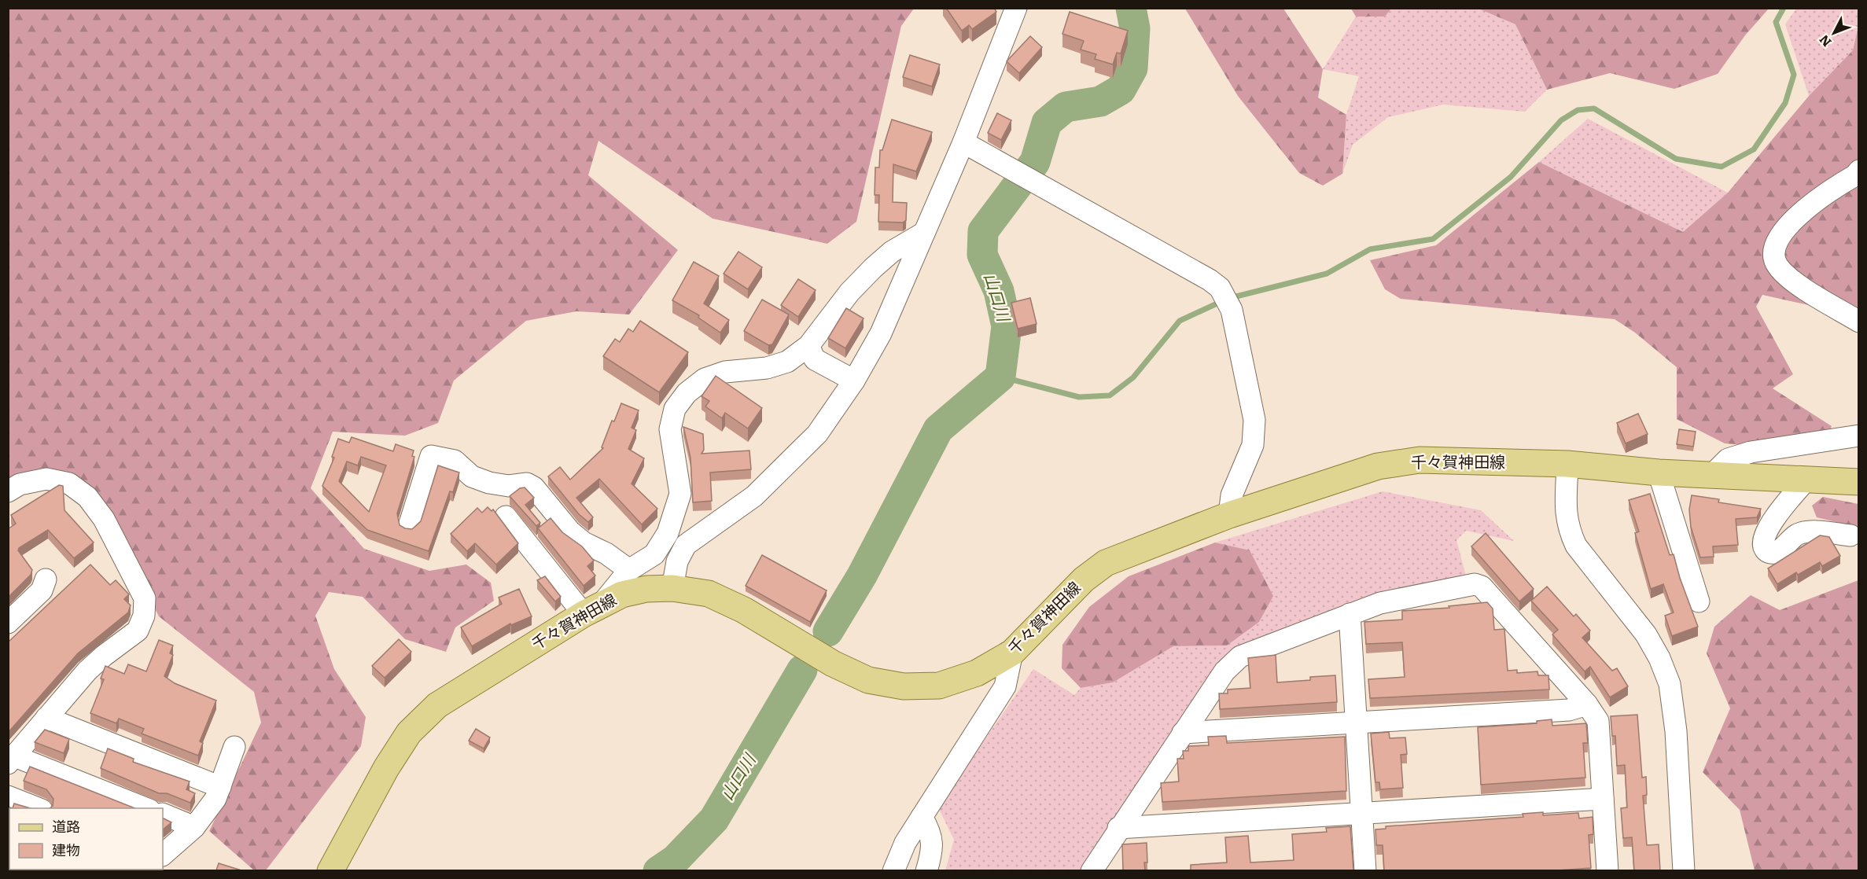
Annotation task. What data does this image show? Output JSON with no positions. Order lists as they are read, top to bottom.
{
  "streets": {
    "main road": ["千々賀神田線"]
  },
  "water": ["山口川"],
  "legend": ["道路", "建物"],
  "north": "bottom left"
}
